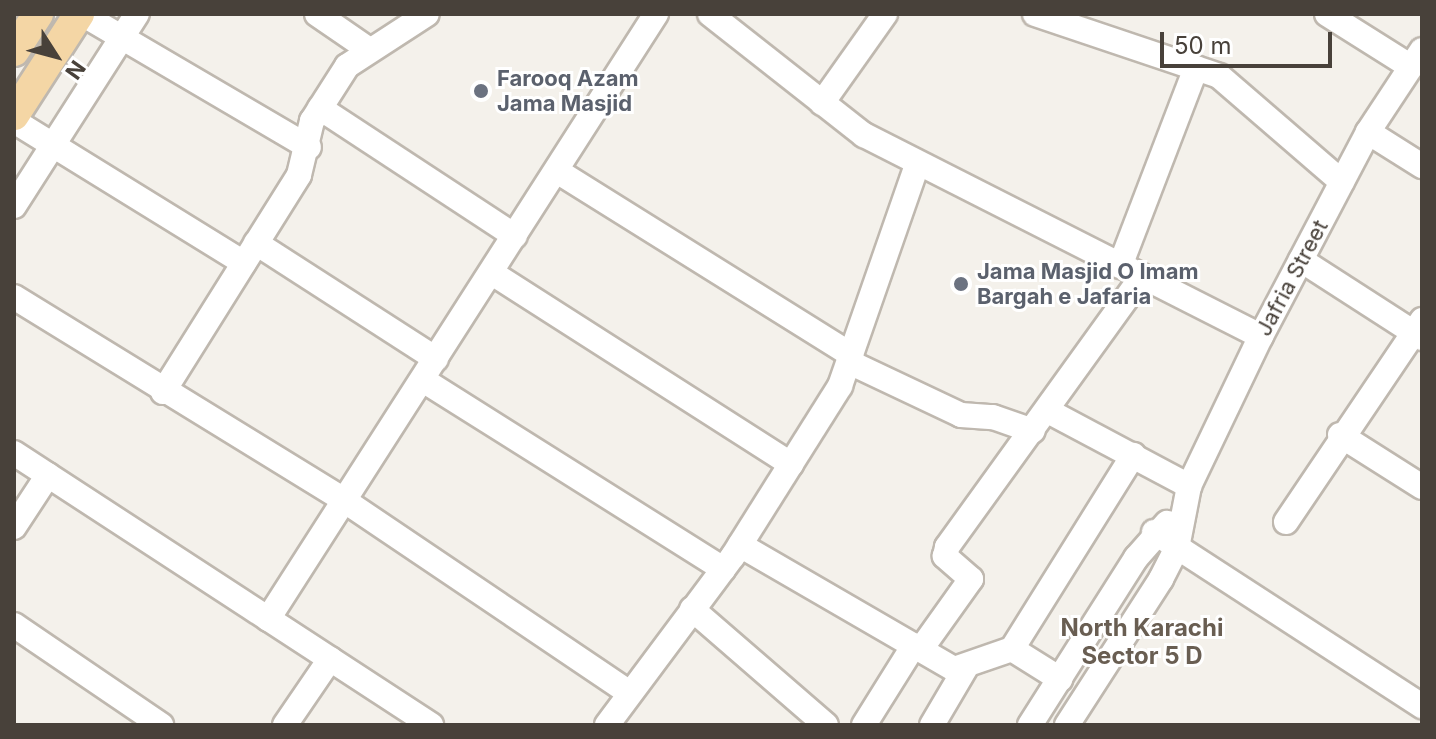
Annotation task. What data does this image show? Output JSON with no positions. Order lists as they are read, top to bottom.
{
  "streets": {
    "street": ["Jafria Street"]
  },
  "districts": ["North Karachi Sector 5 D"],
  "places": ["Farooq Azam Jama Masjid", "Jama Masjid O Imam Bargah e Jafaria"],
  "scale_bar": "50 m",
  "north": "bottom right"
}
